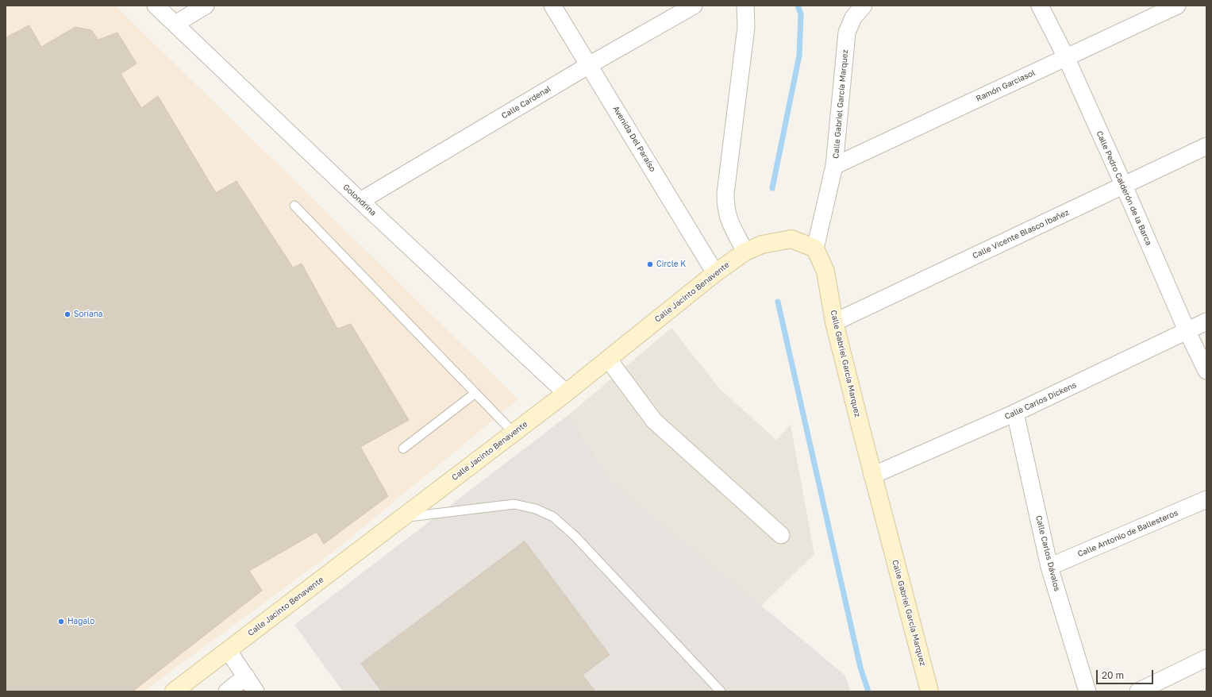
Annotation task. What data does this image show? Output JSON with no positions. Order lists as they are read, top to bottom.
{
  "streets": {
    "street": [
      "Ramón Garciasol",
      "Calle Cardenal",
      "Calle Gabriel García Marquez",
      "Avenida Del Paraíso",
      "Calle Pedro Calderón de la Barca",
      "Golondrina",
      "Calle Vicente Blasco Ibañez",
      "Calle Jacinto Benavente",
      "Calle Carlos Dickens",
      "Calle Antonio de Ballesteros",
      "Calle Carlos Dávalos"
    ]
  },
  "crossings": [
    ["Ramón Garciasol", "Calle Gabriel García Marquez"],
    ["Ramón Garciasol", "Calle Pedro Calderón de la Barca"],
    ["Calle Cardenal", "Avenida Del Paraíso"],
    ["Calle Cardenal", "Golondrina"],
    ["Calle Gabriel García Marquez", "Calle Vicente Blasco Ibañez"],
    ["Calle Gabriel García Marquez", "Calle Jacinto Benavente"],
    ["Calle Gabriel García Marquez", "Calle Carlos Dickens"],
    ["Avenida Del Paraíso", "Calle Jacinto Benavente"],
    ["Calle Pedro Calderón de la Barca", "Calle Vicente Blasco Ibañez"],
    ["Calle Pedro Calderón de la Barca", "Calle Carlos Dickens"],
    ["Golondrina", "Calle Jacinto Benavente"],
    ["Calle Carlos Dickens", "Calle Carlos Dávalos"],
    ["Calle Antonio de Ballesteros", "Calle Carlos Dávalos"]
  ],
  "places": ["Circle K", "Soriana", "Hagalo"],
  "scale_bar": "20 m"
}
